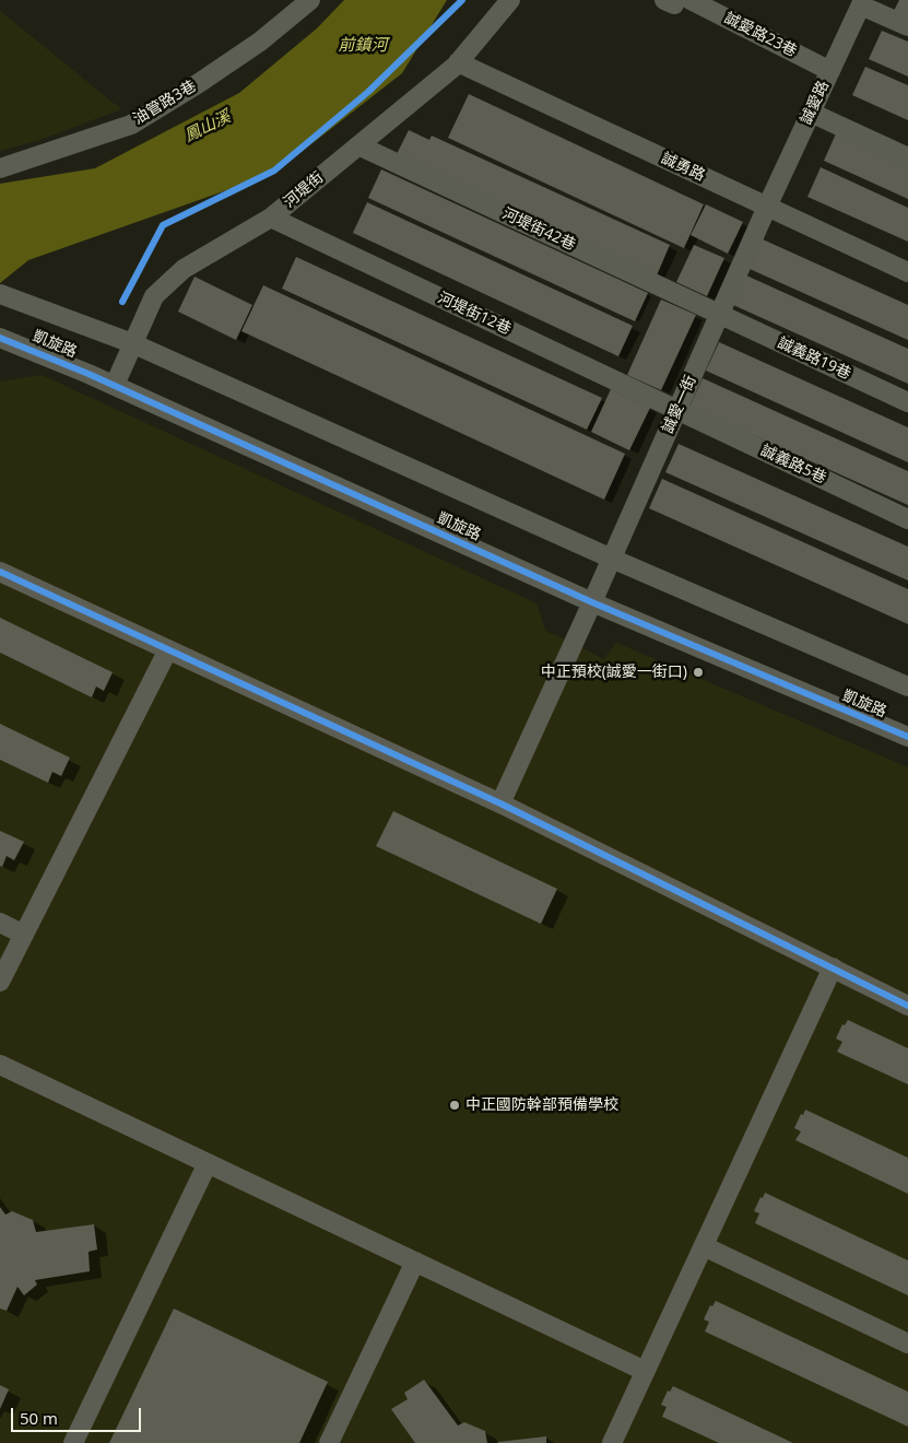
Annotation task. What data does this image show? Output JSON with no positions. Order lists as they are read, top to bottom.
{
  "streets": {
    "street": [
      "誠愛路23巷",
      "油管路3巷",
      "誠愛路",
      "誠勇路",
      "河堤街",
      "河堤街42巷",
      "河堤街12巷",
      "凱旋路",
      "誠義路19巷",
      "誠愛一街",
      "誠義路5巷"
    ]
  },
  "crossings": [
    ["誠愛路23巷", "誠愛路"],
    ["誠愛路", "誠勇路"],
    ["誠愛路", "誠愛一街"],
    ["誠勇路", "河堤街"],
    ["誠勇路", "誠愛一街"],
    ["河堤街", "河堤街42巷"],
    ["河堤街", "河堤街12巷"],
    ["河堤街", "凱旋路"],
    ["河堤街42巷", "誠義路19巷"],
    ["河堤街42巷", "誠愛一街"],
    ["河堤街12巷", "誠愛一街"],
    ["河堤街12巷", "誠義路5巷"],
    ["凱旋路", "誠愛一街"],
    ["誠義路19巷", "誠愛一街"],
    ["誠愛一街", "誠義路5巷"]
  ],
  "water": ["前鎮河", "鳳山溪"],
  "places": ["中正預校(誠愛一街口)", "中正國防幹部預備學校"],
  "scale_bar": "50 m"
}
